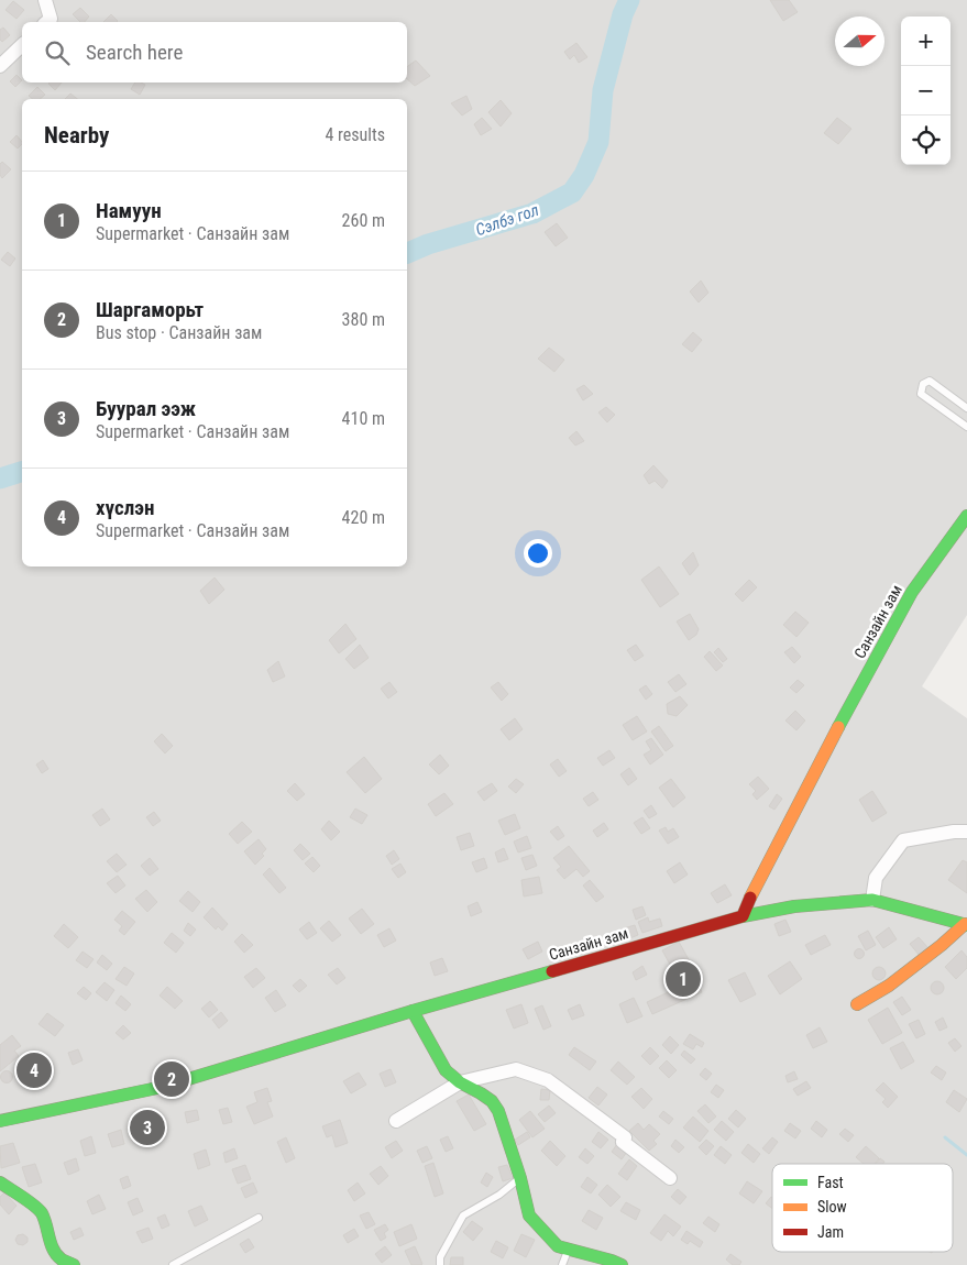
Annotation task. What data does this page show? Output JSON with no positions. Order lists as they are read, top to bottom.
{
  "streets": {
    "main road": ["Санзайн зам"]
  },
  "water": ["Сэлбэ гол"],
  "legend": ["Fast", "Slow", "Jam"],
  "north": "right",
  "page": {
    "map_buttons": ["+", "−"],
    "search": "Search here",
    "heading": ["Nearby", "4 results"],
    "list": [
      {
        "mark": "1",
        "name": "Намуун",
        "note": "Supermarket · Санзайн зам",
        "value": "260 m"
      },
      {
        "mark": "2",
        "name": "Шаргаморьт",
        "note": "Bus stop · Санзайн зам",
        "value": "380 m"
      },
      {
        "mark": "3",
        "name": "Буурал ээж",
        "note": "Supermarket · Санзайн зам",
        "value": "410 m"
      },
      {
        "mark": "4",
        "name": "хүслэн",
        "note": "Supermarket · Санзайн зам",
        "value": "420 m"
      }
    ],
    "pins": [
      "1",
      "4",
      "2",
      "3"
    ]
  }
}
